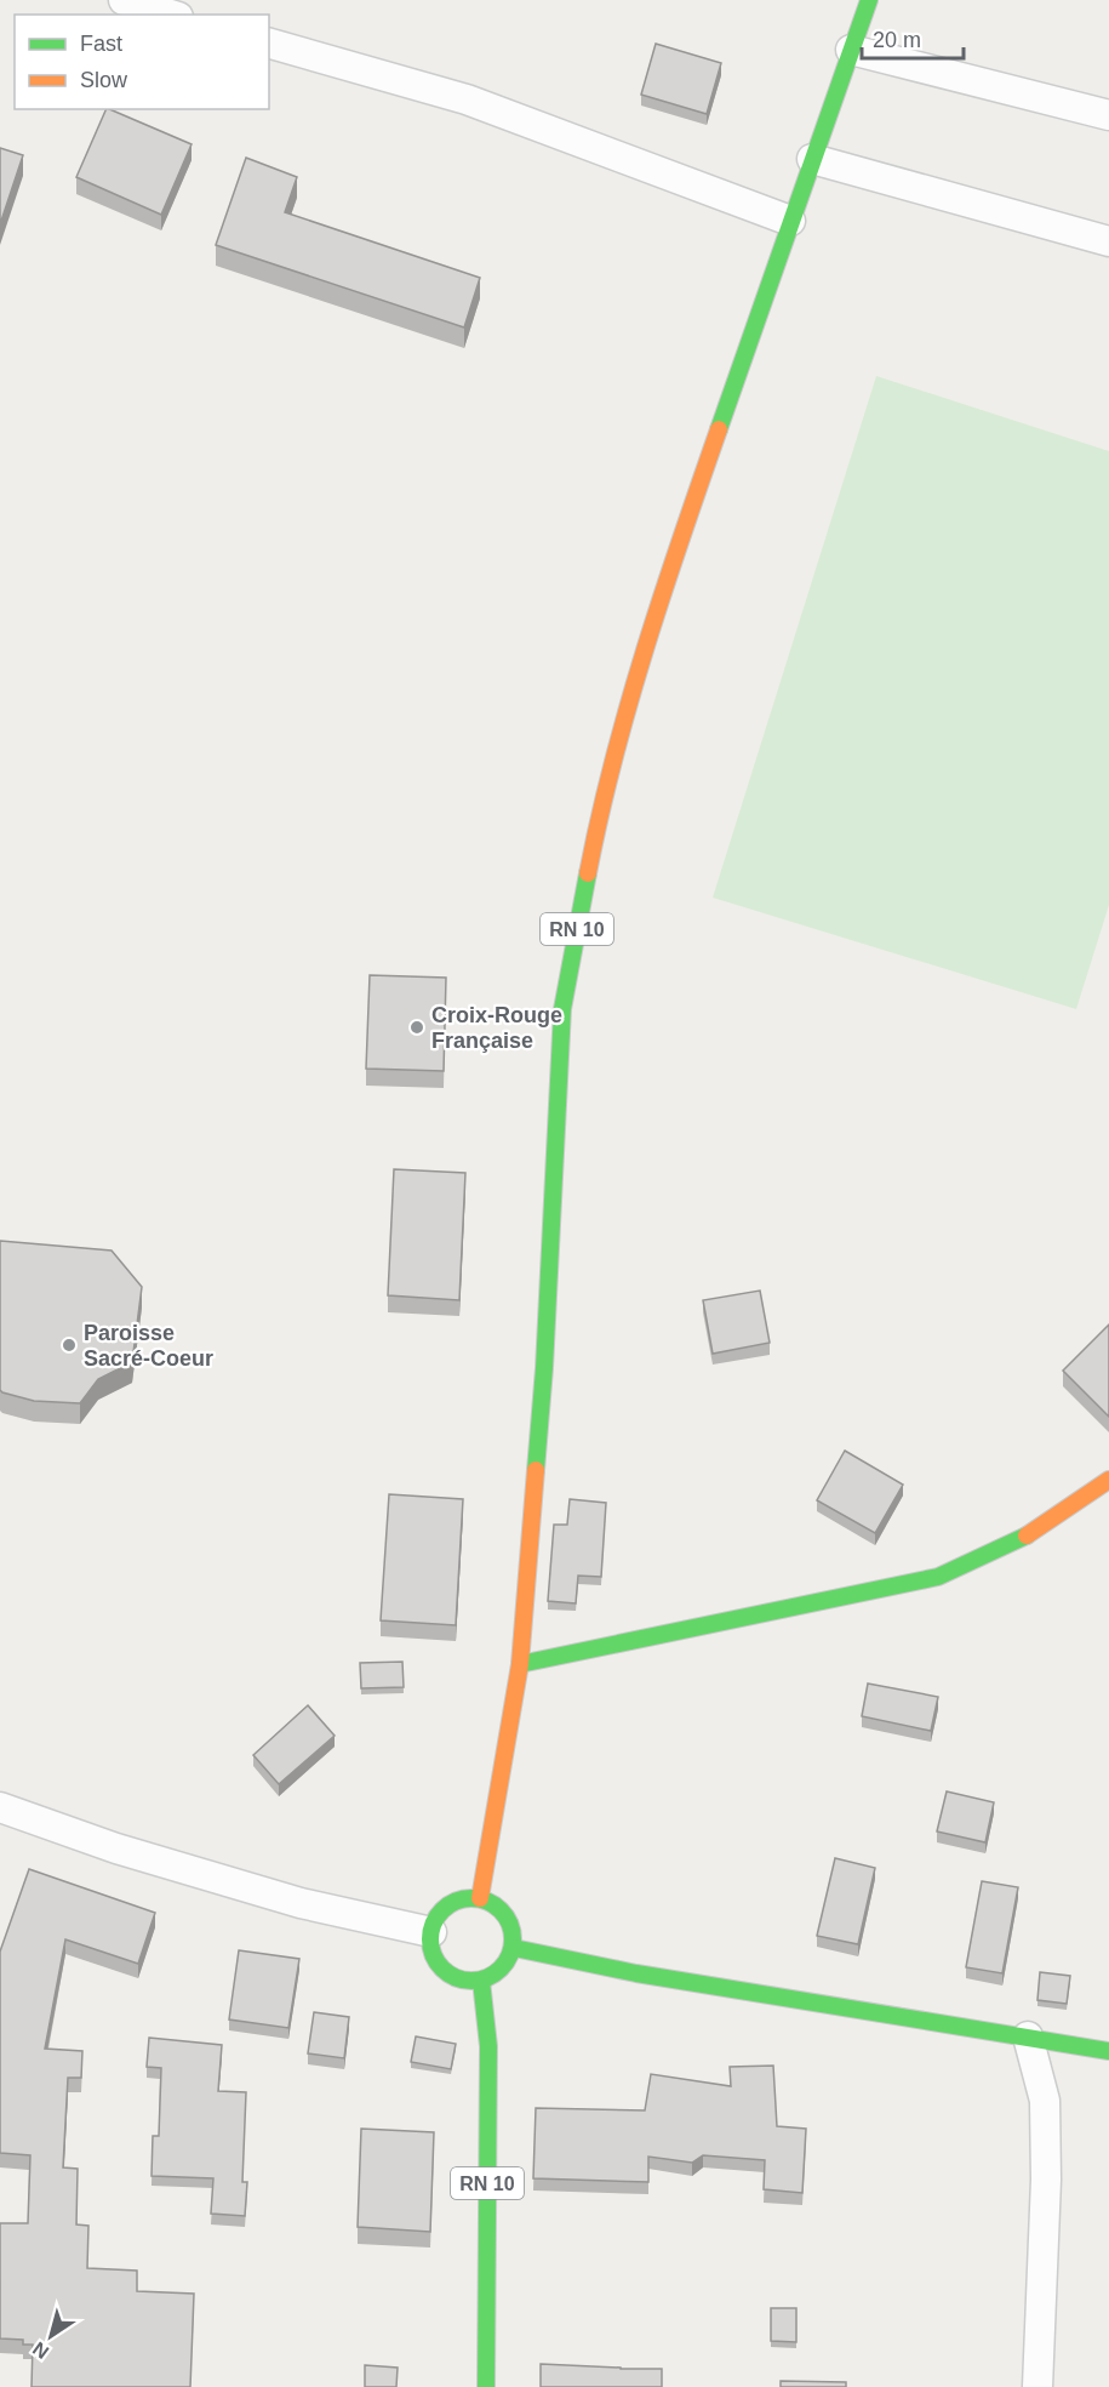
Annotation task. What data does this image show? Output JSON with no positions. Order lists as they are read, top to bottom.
{
  "streets": {
    "main road": ["RN 10"]
  },
  "places": ["Croix-Rouge Française", "Paroisse Sacré-Coeur"],
  "legend": ["Fast", "Slow"],
  "scale_bar": "20 m",
  "north": "bottom left"
}
